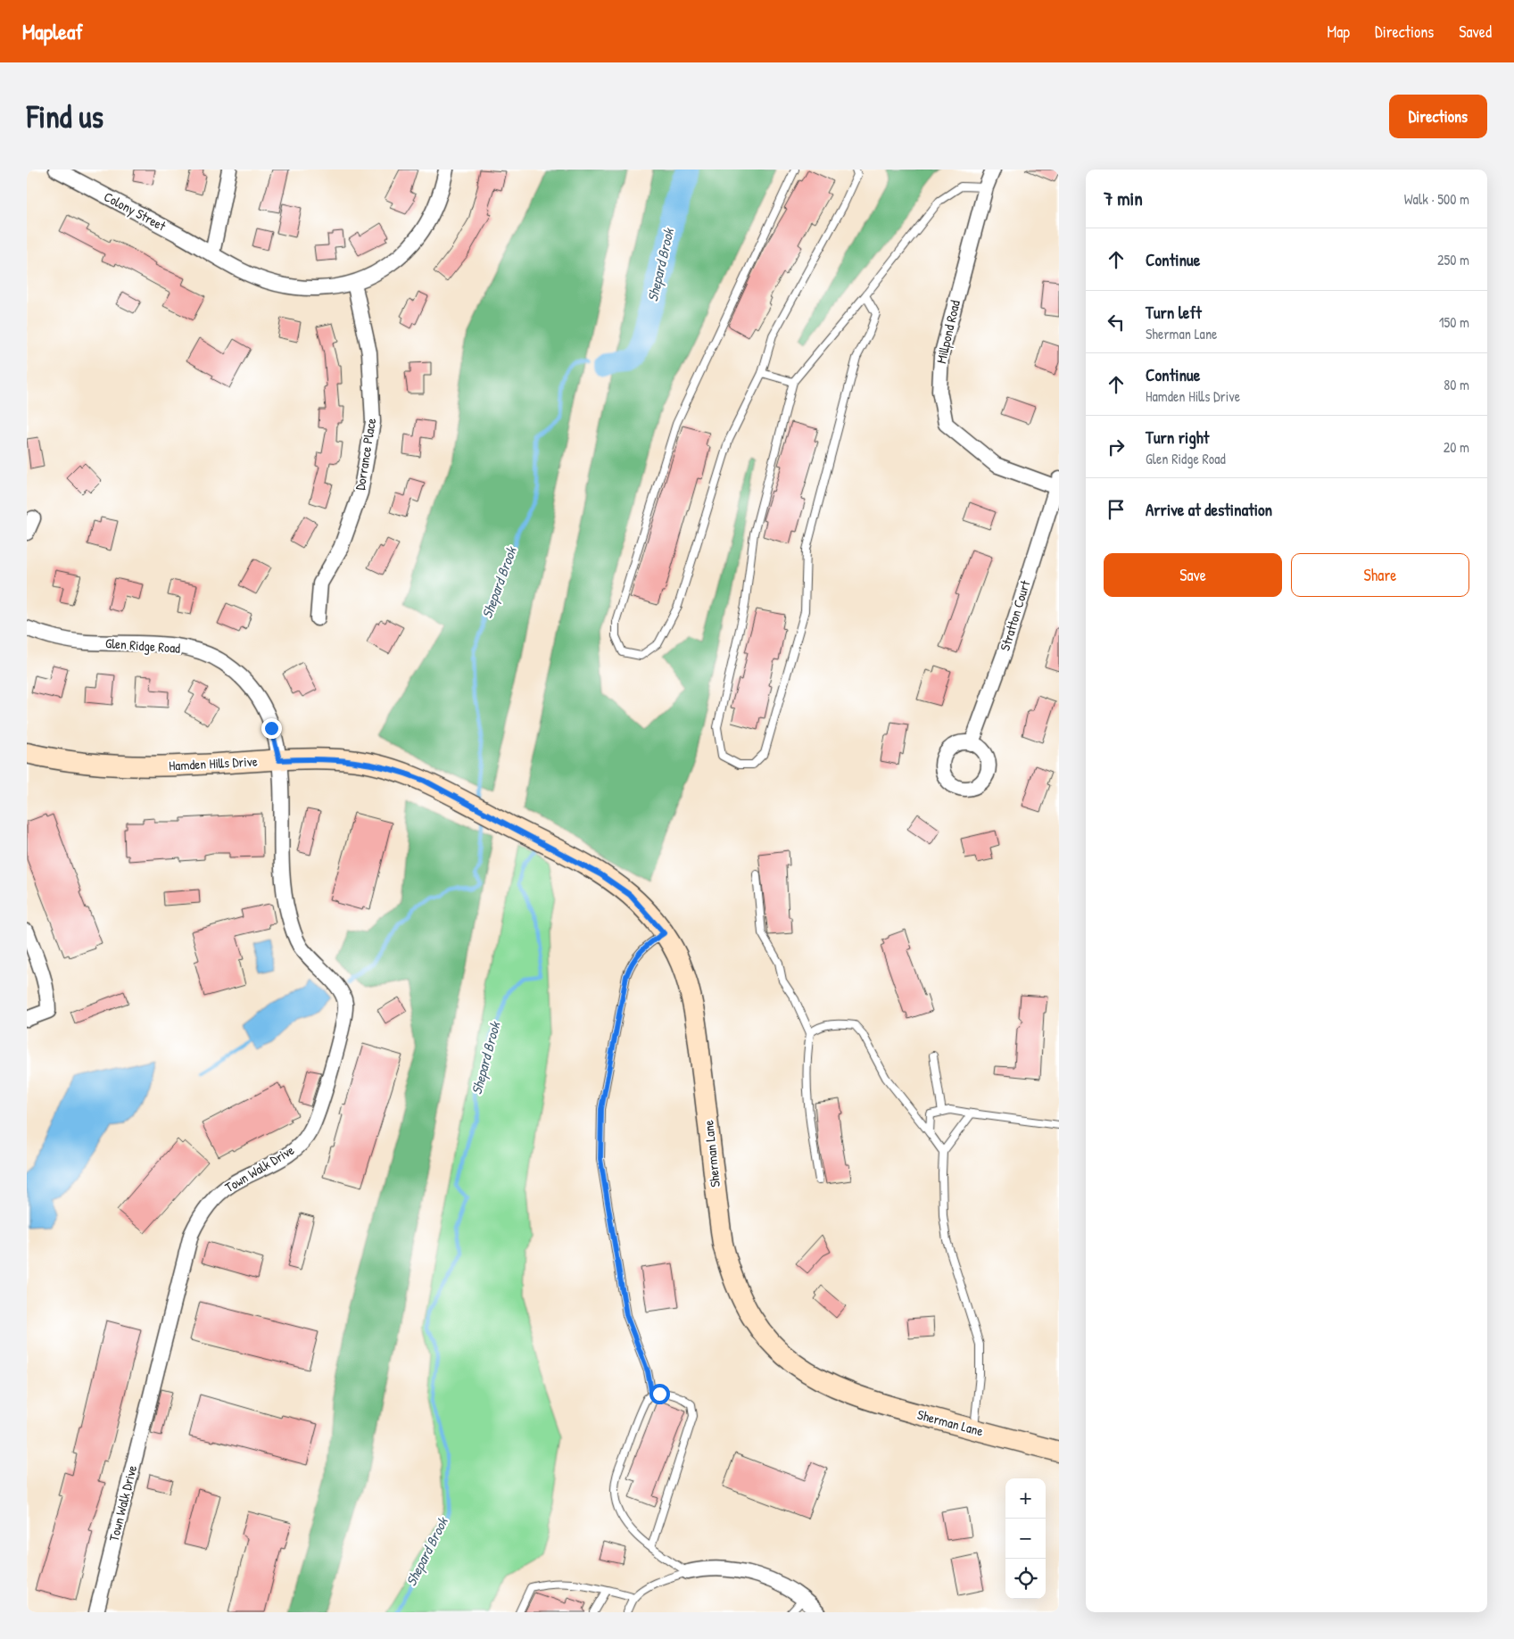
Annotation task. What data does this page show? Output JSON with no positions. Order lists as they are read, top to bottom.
{
  "streets": {
    "street": [
      "Colony Street",
      "Millpond Road",
      "Dorrance Place",
      "Stratton Court",
      "Glen Ridge Road",
      "Hamden Hills Drive",
      "Sherman Lane",
      "Town Walk Drive"
    ]
  },
  "crossings": [
    ["Colony Street", "Dorrance Place"],
    ["Millpond Road", "Stratton Court"],
    ["Glen Ridge Road", "Hamden Hills Drive"],
    ["Glen Ridge Road", "Town Walk Drive"],
    ["Hamden Hills Drive", "Sherman Lane"],
    ["Hamden Hills Drive", "Town Walk Drive"]
  ],
  "water": ["Shepard Brook"],
  "page": {
    "header": "Mapleaf",
    "nav": ["Map", "Directions", "Saved"],
    "buttons": [
      "Directions",
      ["Save", "Share"]
    ],
    "title": "Find us",
    "heading": ["7 min", "Walk · 500 m"],
    "list": [
      ["Continue", "250 m"],
      ["Turn left", "Sherman Lane", "150 m"],
      ["Continue", "Hamden Hills Drive", "80 m"],
      ["Turn right", "Glen Ridge Road", "20 m"],
      "Arrive at destination"
    ],
    "map_buttons": ["+", "−"]
  }
}
